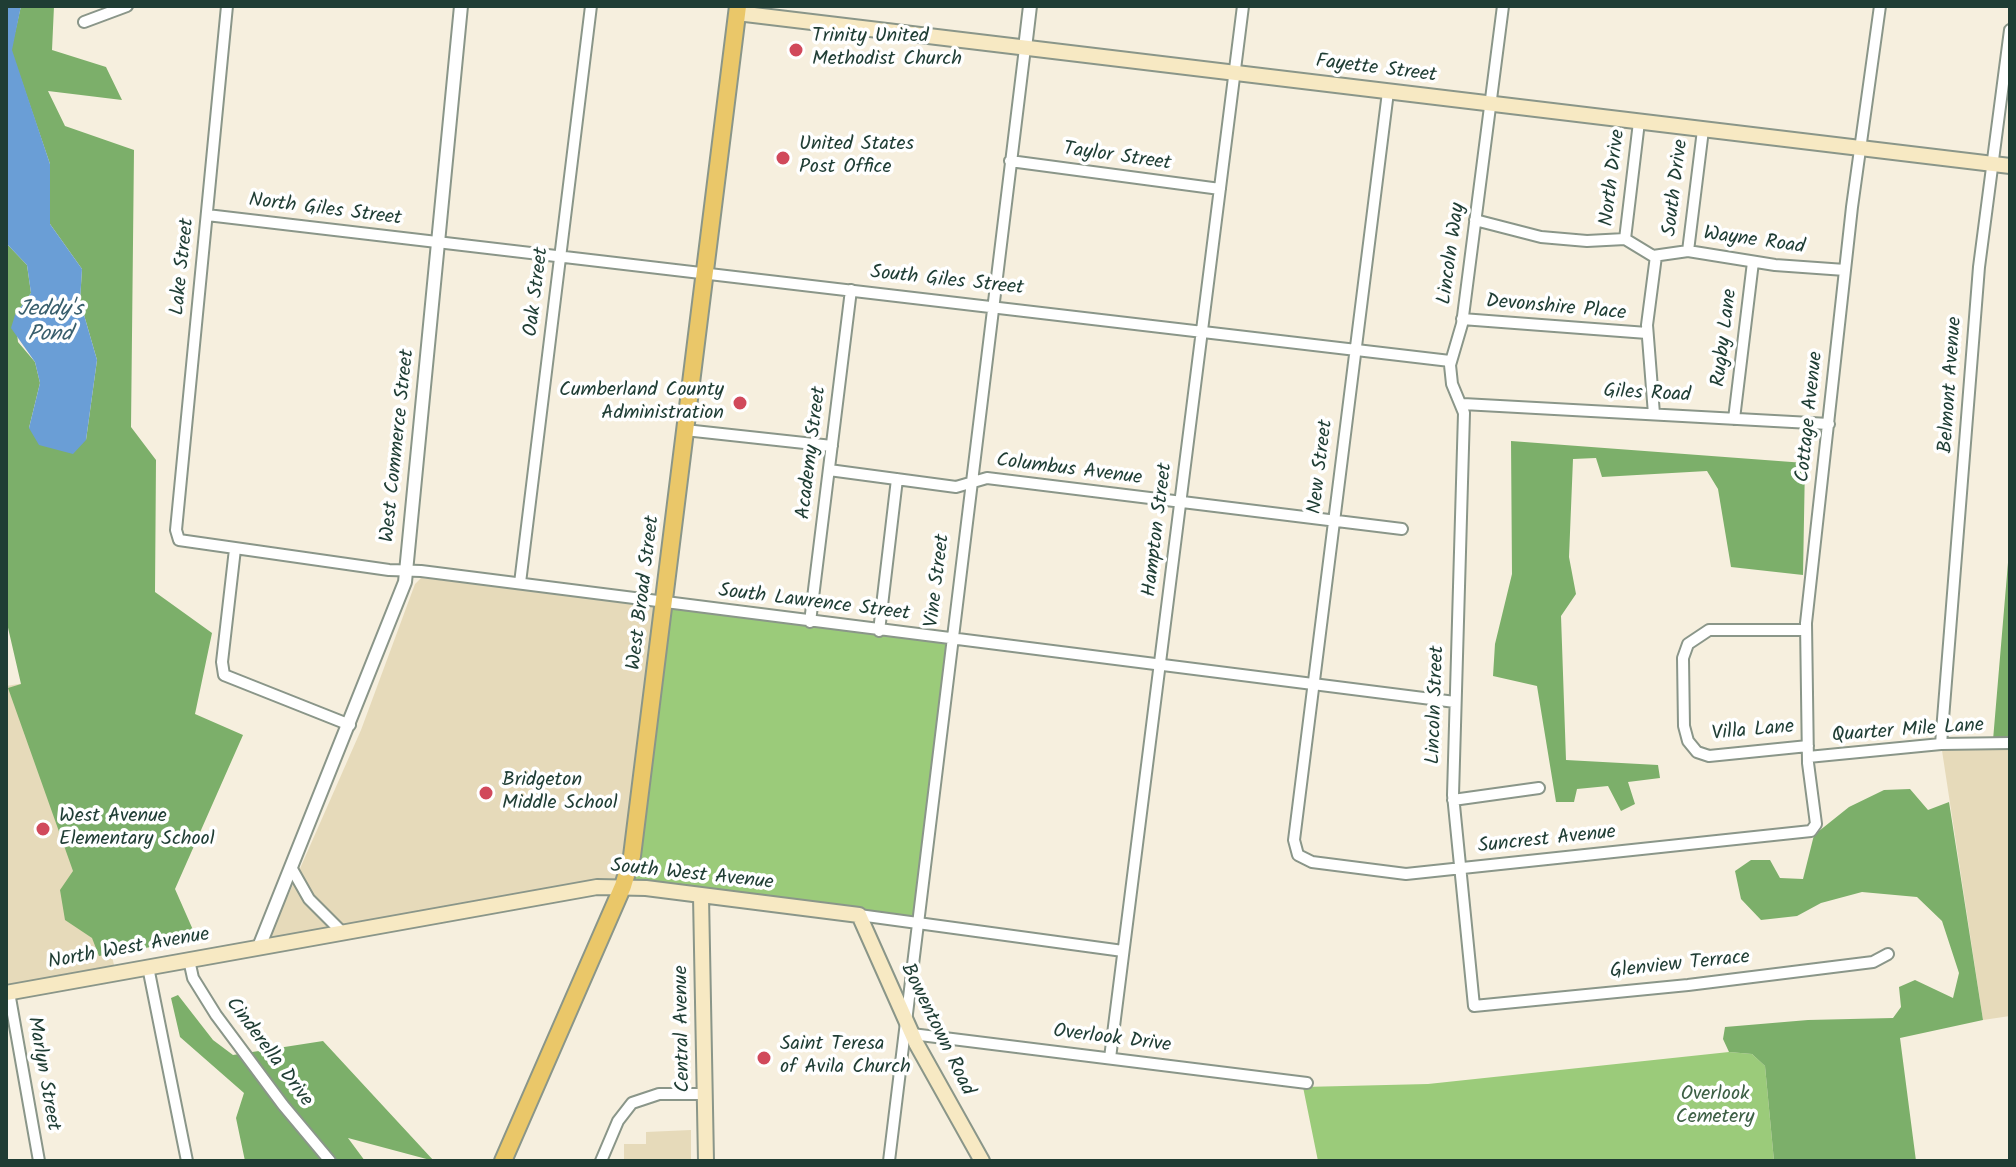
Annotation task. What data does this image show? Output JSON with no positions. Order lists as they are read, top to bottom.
{
  "streets": {
    "highway": ["West Broad Street"],
    "main road": [
      "Fayette Street",
      "South West Avenue",
      "North West Avenue",
      "Central Avenue",
      "Bowentown Road"
    ],
    "street": [
      "Taylor Street",
      "North Drive",
      "South Drive",
      "North Giles Street",
      "Wayne Road",
      "Lincoln Way",
      "Lake Street",
      "South Giles Street",
      "Oak Street",
      "Devonshire Place",
      "Rugby Lane",
      "Belmont Avenue",
      "Giles Road",
      "Cottage Avenue",
      "West Commerce Street",
      "Academy Street",
      "New Street",
      "Columbus Avenue",
      "Hampton Street",
      "Vine Street",
      "South Lawrence Street",
      "Lincoln Street",
      "Villa Lane",
      "Quarter Mile Lane",
      "Suncrest Avenue",
      "Glenview Terrace",
      "Overlook Drive",
      "Cinderella Drive",
      "Marlyn Street"
    ]
  },
  "crossings": [
    ["Fayette Street", "North Drive"],
    ["Fayette Street", "South Drive"],
    ["Fayette Street", "Lincoln Way"],
    ["Fayette Street", "Belmont Avenue"],
    ["Fayette Street", "Cottage Avenue"],
    ["Fayette Street", "New Street"],
    ["Fayette Street", "Hampton Street"],
    ["Fayette Street", "Vine Street"],
    ["Fayette Street", "West Broad Street"],
    ["Taylor Street", "Hampton Street"],
    ["Taylor Street", "Vine Street"],
    ["South Drive", "Wayne Road"],
    ["North Giles Street", "Lake Street"],
    ["North Giles Street", "South Giles Street"],
    ["North Giles Street", "West Commerce Street"],
    ["Wayne Road", "Rugby Lane"],
    ["Wayne Road", "Cottage Avenue"],
    ["Lincoln Way", "South Giles Street"],
    ["Lincoln Way", "Devonshire Place"],
    ["Lake Street", "South Lawrence Street"],
    ["South Giles Street", "Oak Street"],
    ["South Giles Street", "West Commerce Street"],
    ["South Giles Street", "Academy Street"],
    ["South Giles Street", "New Street"],
    ["South Giles Street", "Hampton Street"],
    ["South Giles Street", "Vine Street"],
    ["South Giles Street", "West Broad Street"],
    ["Oak Street", "South Lawrence Street"],
    ["Rugby Lane", "Giles Road"],
    ["Belmont Avenue", "Quarter Mile Lane"],
    ["Giles Road", "Cottage Avenue"],
    ["Giles Road", "Lincoln Street"],
    ["Cottage Avenue", "Villa Lane"],
    ["Cottage Avenue", "Quarter Mile Lane"],
    ["Cottage Avenue", "Suncrest Avenue"],
    ["West Commerce Street", "South Lawrence Street"],
    ["West Commerce Street", "South West Avenue"],
    ["West Commerce Street", "North West Avenue"],
    ["Academy Street", "Columbus Avenue"],
    ["Academy Street", "South Lawrence Street"],
    ["New Street", "Columbus Avenue"],
    ["New Street", "South Lawrence Street"],
    ["New Street", "Suncrest Avenue"],
    ["Columbus Avenue", "Hampton Street"],
    ["Columbus Avenue", "Vine Street"],
    ["Hampton Street", "South Lawrence Street"],
    ["Hampton Street", "South West Avenue"],
    ["Hampton Street", "Overlook Drive"],
    ["Vine Street", "South Lawrence Street"],
    ["Vine Street", "South West Avenue"],
    ["Vine Street", "Bowentown Road"],
    ["Vine Street", "Overlook Drive"],
    ["West Broad Street", "South Lawrence Street"],
    ["West Broad Street", "South West Avenue"],
    ["South Lawrence Street", "Lincoln Street"],
    ["Lincoln Street", "Suncrest Avenue"],
    ["Lincoln Street", "Glenview Terrace"],
    ["Villa Lane", "Quarter Mile Lane"],
    ["South West Avenue", "North West Avenue"],
    ["South West Avenue", "Central Avenue"],
    ["South West Avenue", "Bowentown Road"],
    ["North West Avenue", "Cinderella Drive"],
    ["North West Avenue", "Marlyn Street"],
    ["Bowentown Road", "Overlook Drive"]
  ],
  "water": ["Jeddy's Pond"],
  "parks": ["Overlook Cemetery"],
  "places": [
    "Trinity United Methodist Church",
    "United States Post Office",
    "Cumberland County Administration",
    "Bridgeton Middle School",
    "West Avenue Elementary School",
    "Saint Teresa of Avila Church"
  ]
}
